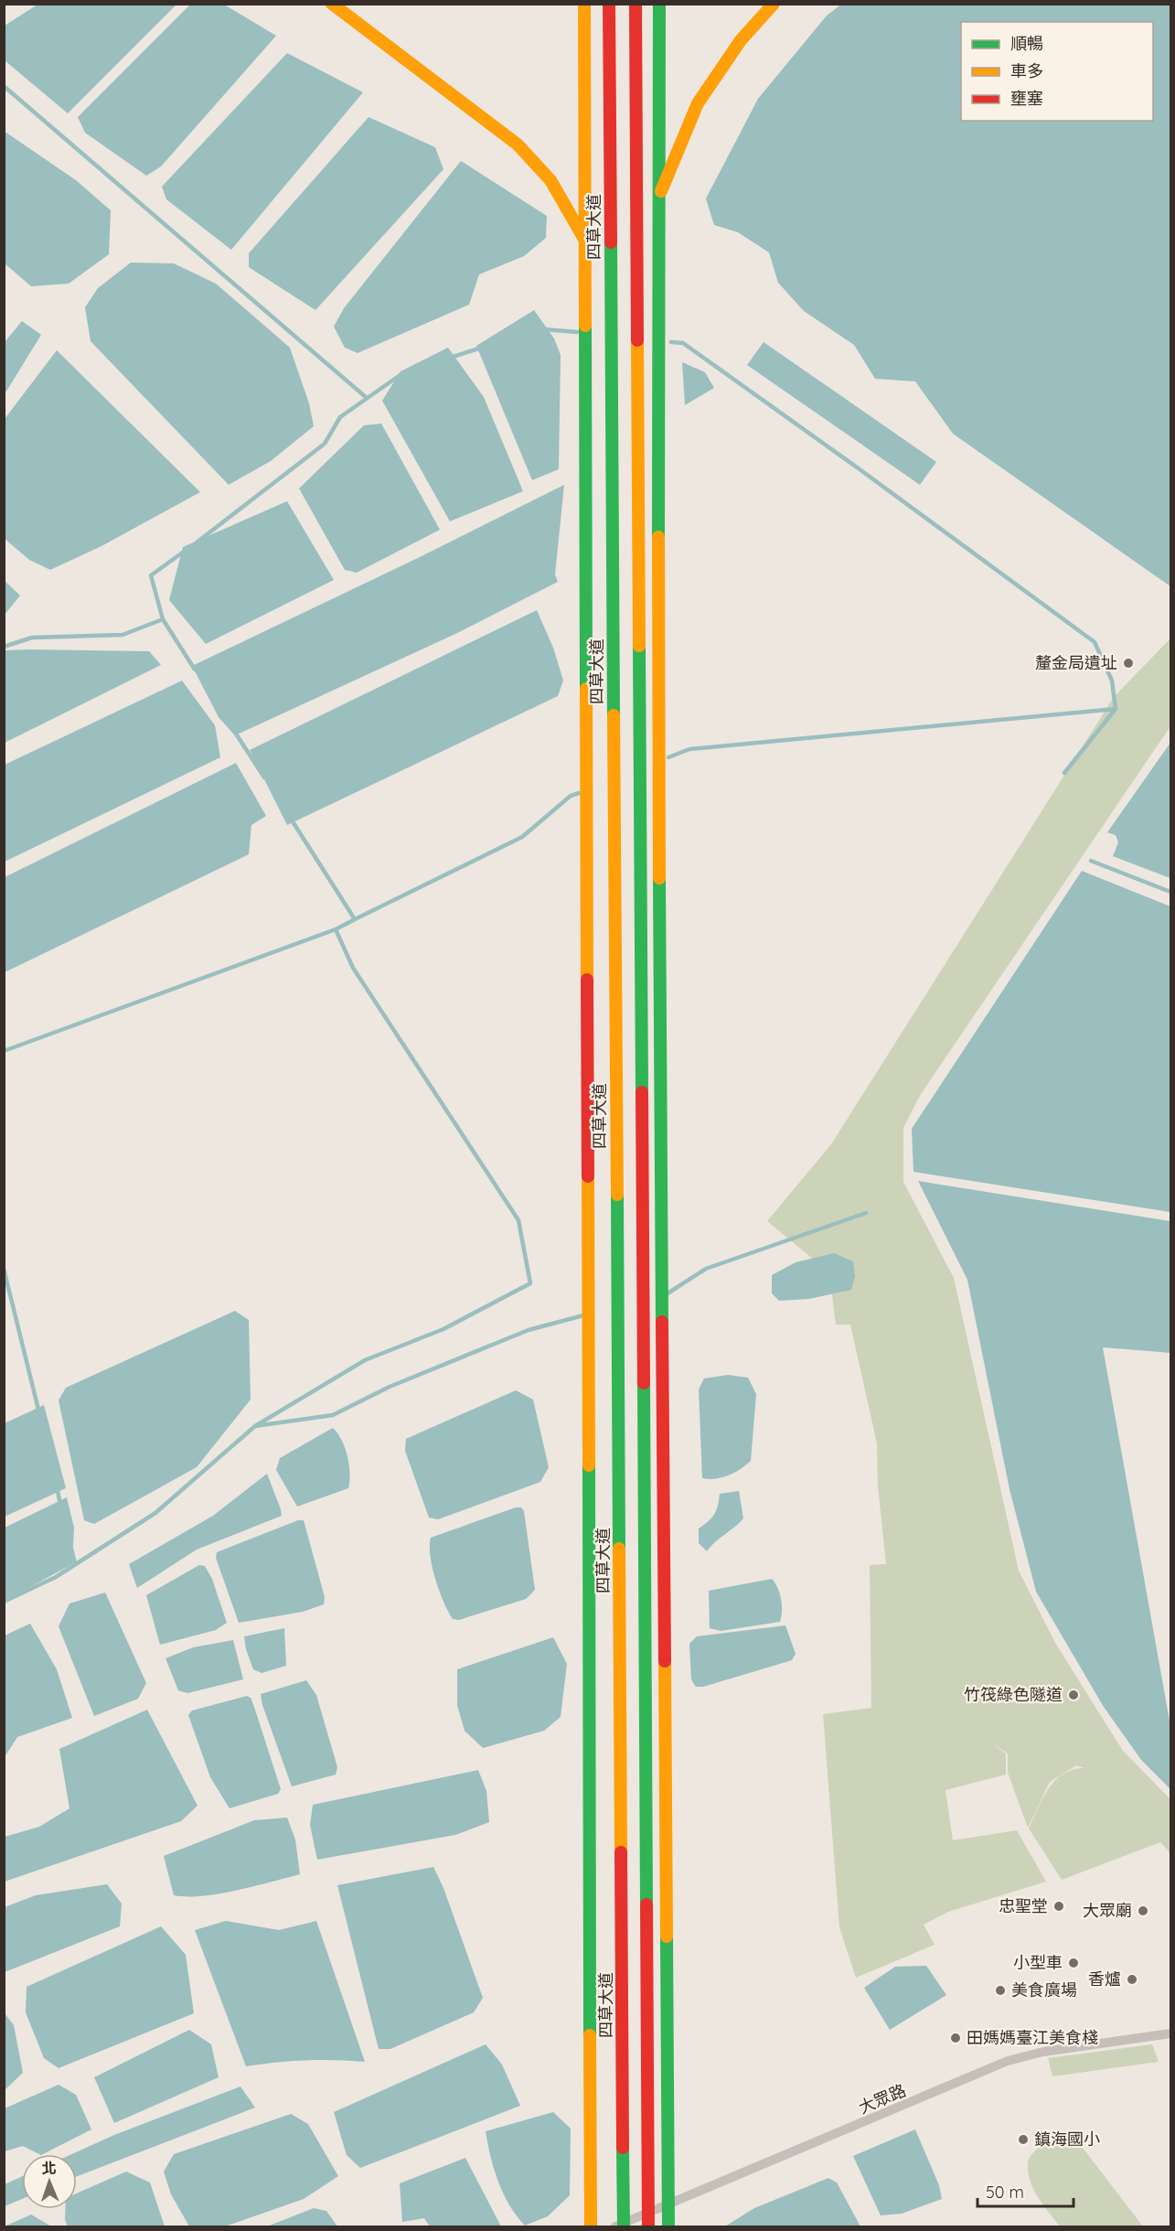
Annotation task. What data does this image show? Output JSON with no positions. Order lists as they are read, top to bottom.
{
  "streets": {
    "street": ["四草大道", "大眾路"]
  },
  "crossings": [
    ["四草大道", "大眾路"]
  ],
  "places": [
    "釐金局遺址",
    "竹筏綠色隧道",
    "忠聖堂",
    "大眾廟",
    "小型車",
    "香爐",
    "美食廣場",
    "田媽媽臺江美食棧",
    "鎮海國小"
  ],
  "legend": ["順暢", "車多", "壅塞"],
  "scale_bar": "50 m",
  "north": "top"
}
